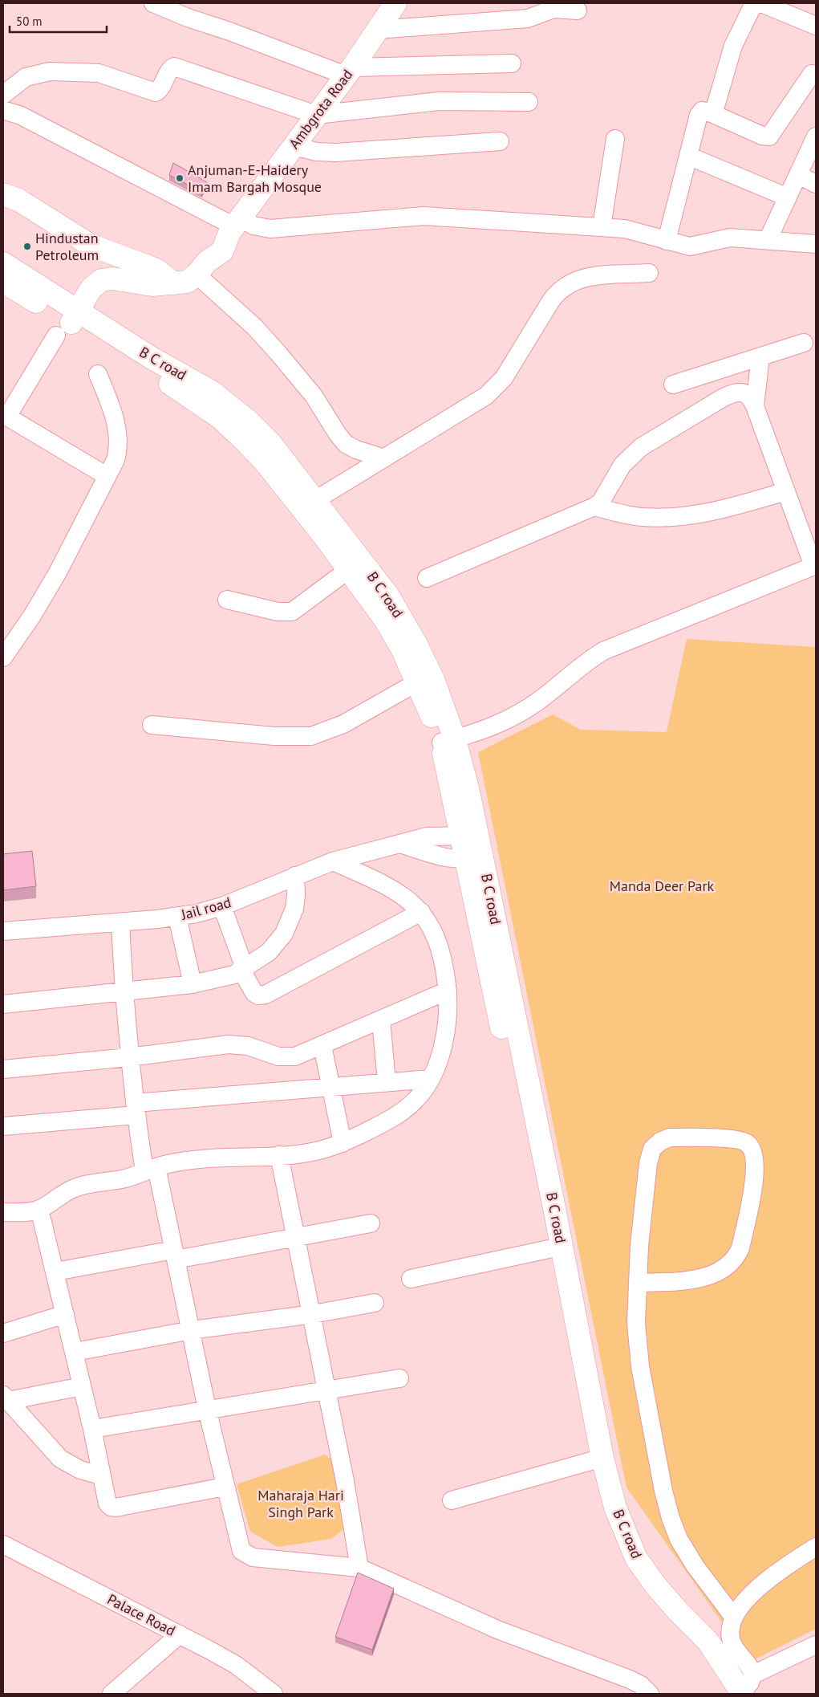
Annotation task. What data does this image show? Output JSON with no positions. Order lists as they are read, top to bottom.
{
  "streets": {
    "main road": ["Ambgrota Road", "B C road"],
    "street": ["Jail road", "Palace Road"]
  },
  "parks": ["Manda Deer Park", "Maharaja Hari Singh Park"],
  "places": ["Anjuman-E-Haidery Imam Bargah Mosque", "Hindustan Petroleum"],
  "scale_bar": "50 m"
}
